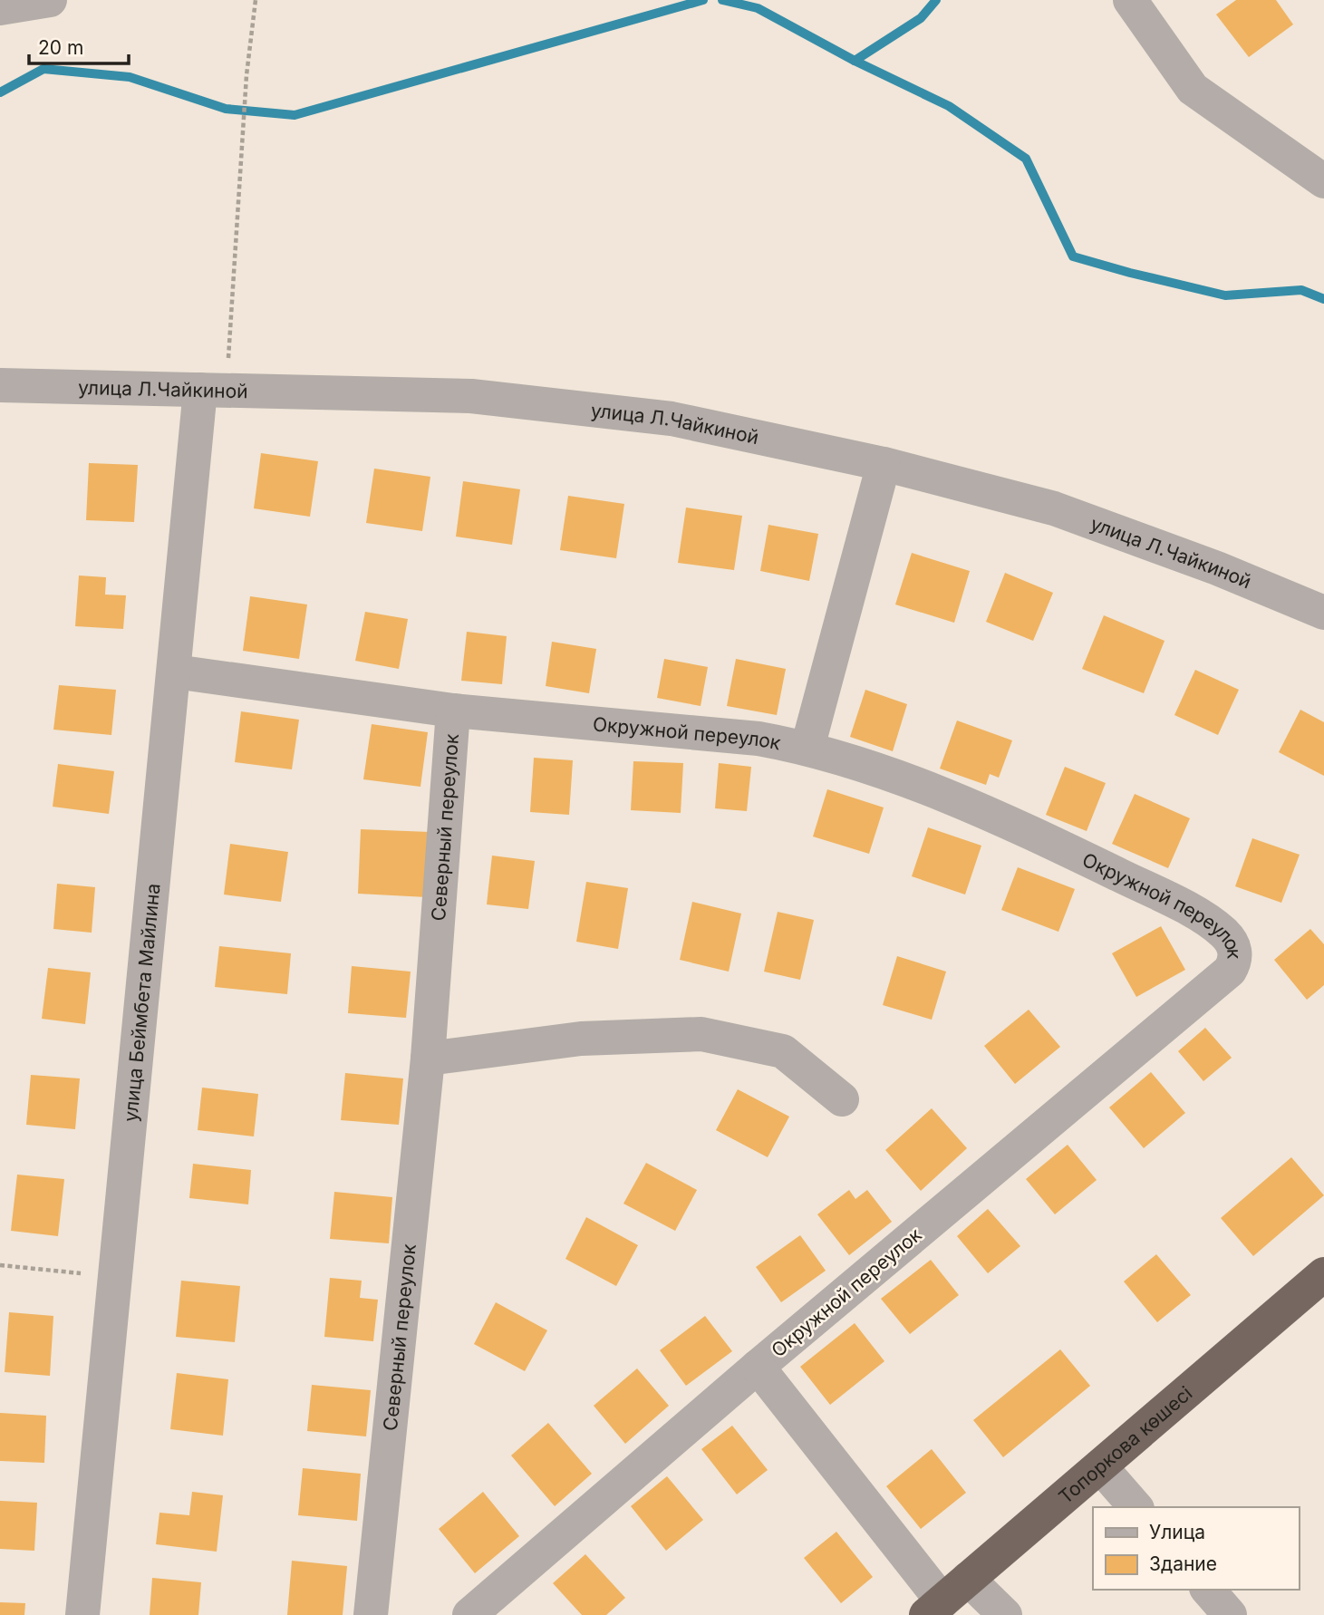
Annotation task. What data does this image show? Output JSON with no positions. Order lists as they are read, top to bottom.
{
  "streets": {
    "highway": ["Топоркова көшесі"],
    "street": [
      "улица Л.Чайкиной",
      "Окружной переулок",
      "Северный переулок",
      "улица Беймбета Майлина"
    ]
  },
  "crossings": [
    ["улица Л.Чайкиной", "улица Беймбета Майлина"],
    ["Окружной переулок", "Северный переулок"],
    ["Окружной переулок", "улица Беймбета Майлина"]
  ],
  "legend": ["Улица", "Здание"],
  "scale_bar": "20 m"
}
